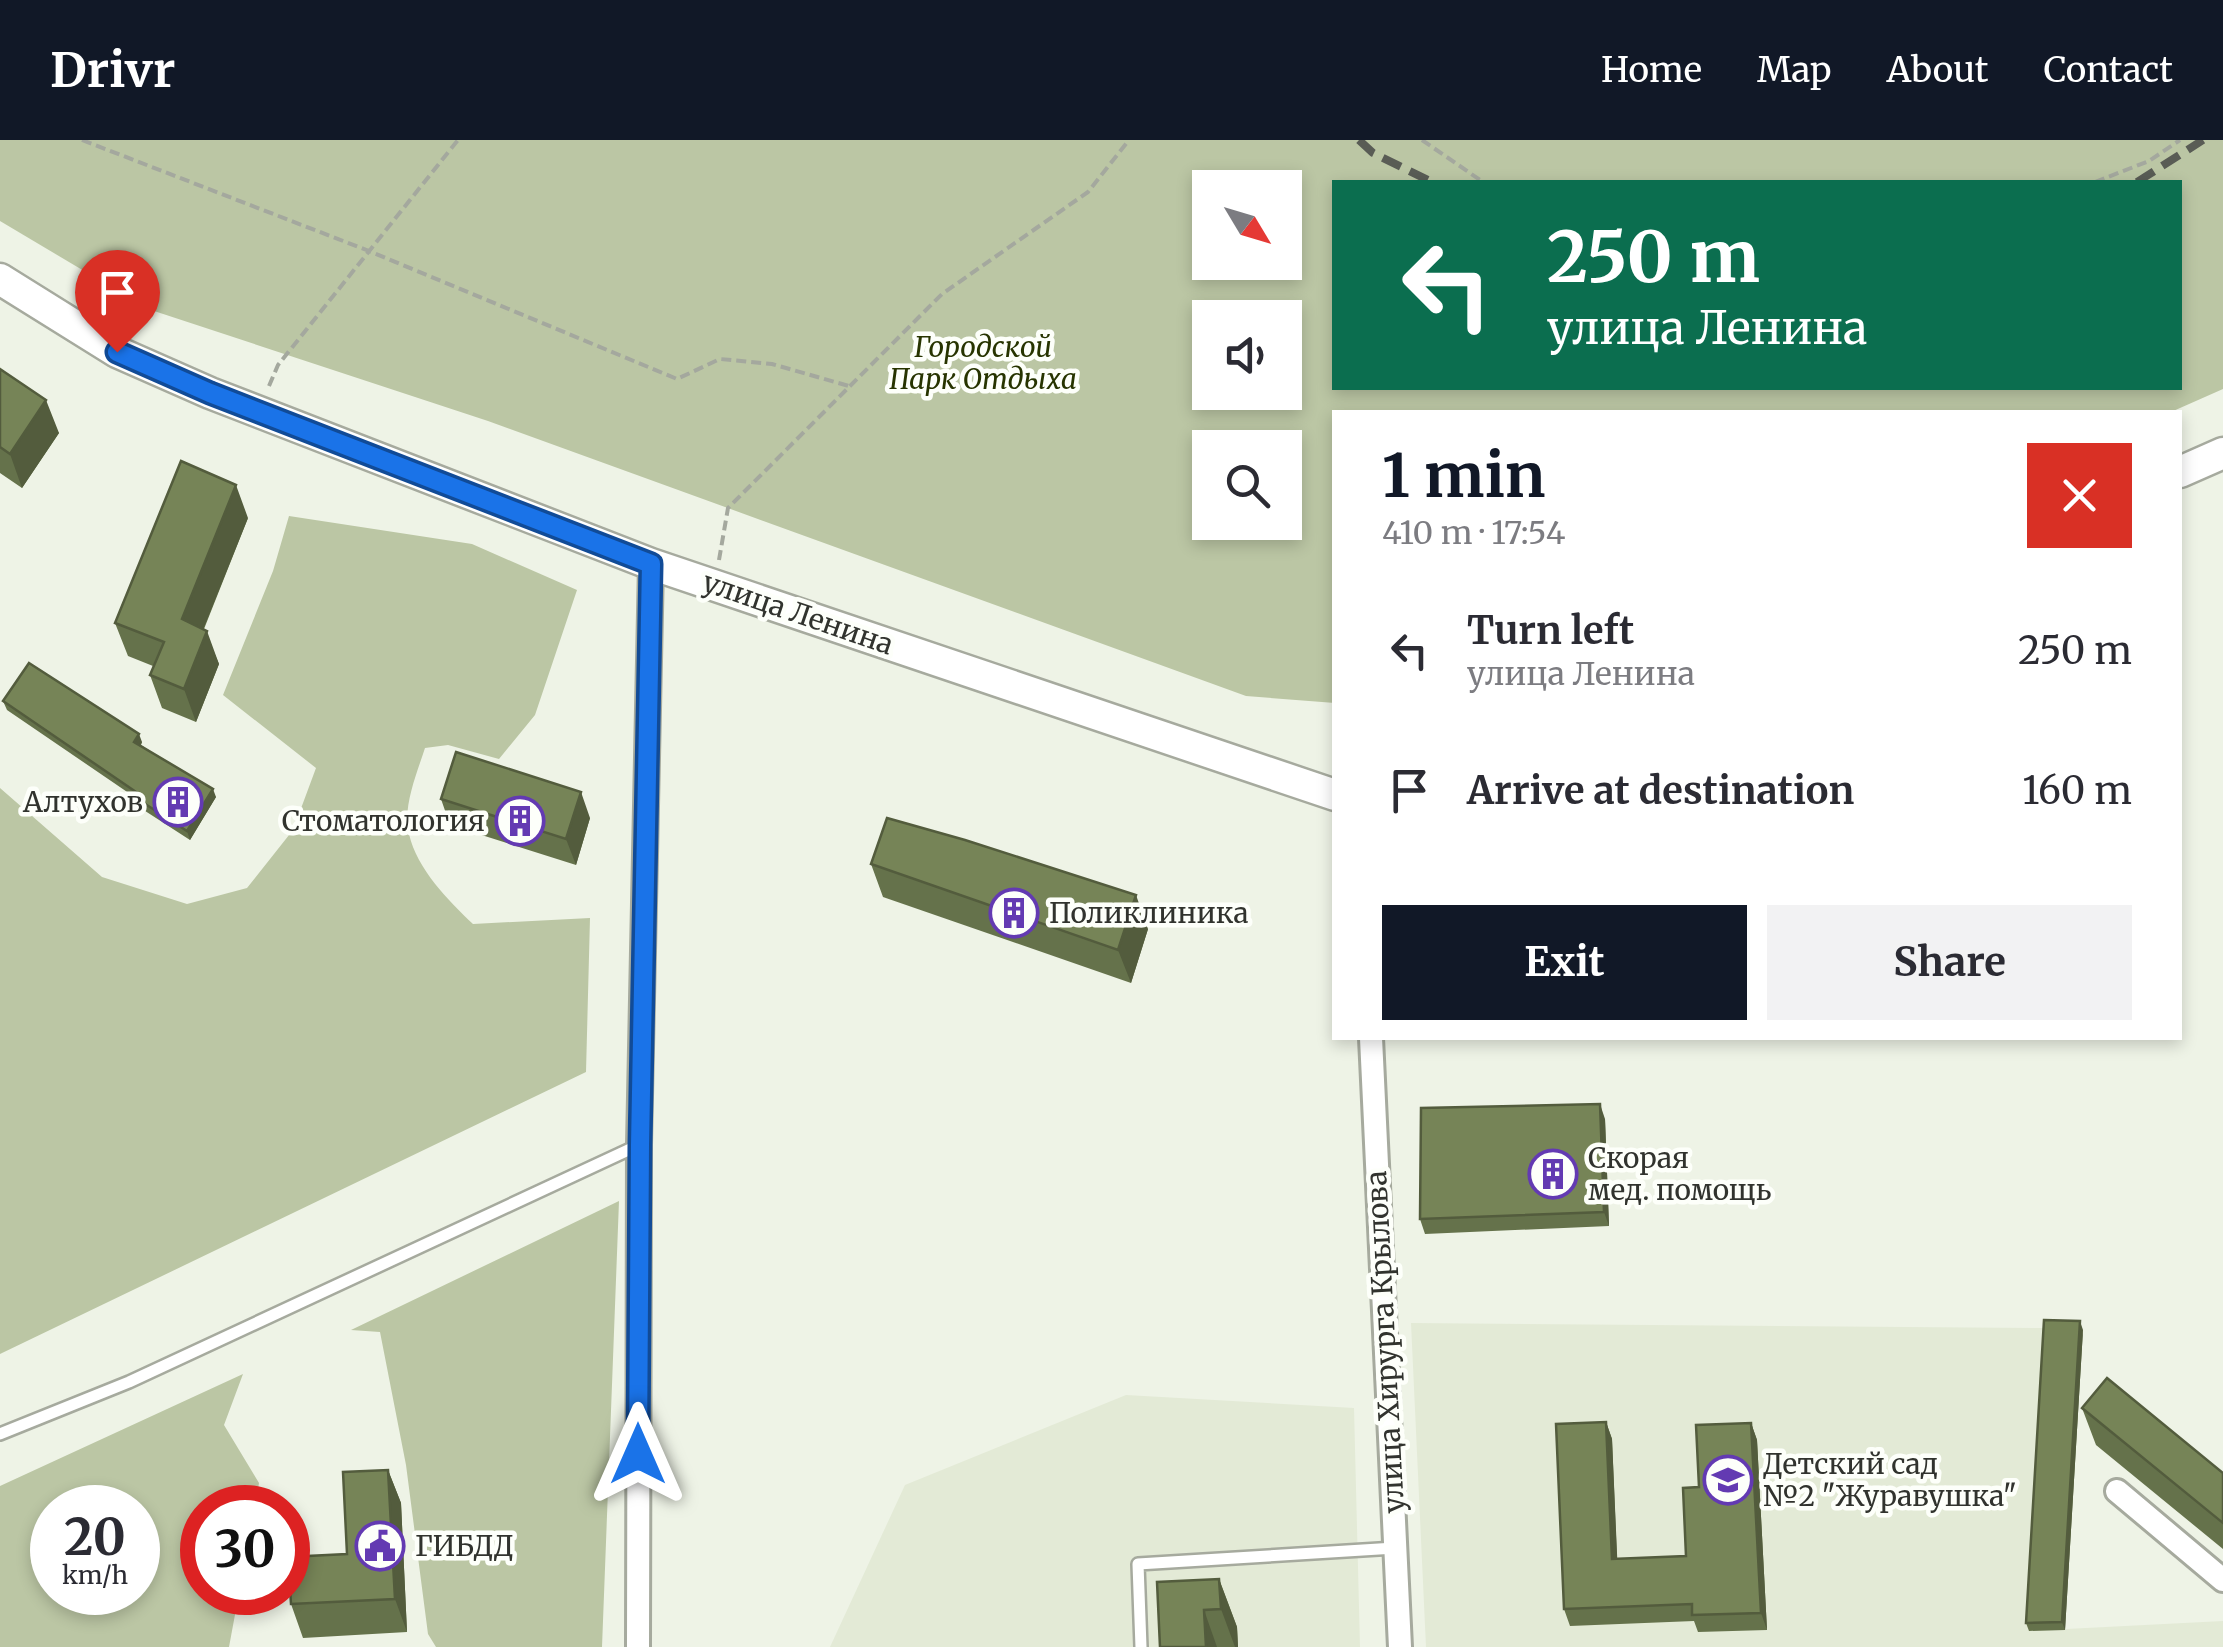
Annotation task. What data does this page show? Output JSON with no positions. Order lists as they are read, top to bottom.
{
  "streets": {
    "street": ["улица Ленина", "улица Хирурга Крылова"]
  },
  "parks": ["Городской Парк Отдыха"],
  "places": {
    "building": [
      "Алтухов",
      "Стоматология",
      "Поликлиника",
      "Скорая мед. помощь"
    ],
    "school or university": ["Детский сад №2 \"Журавушка\""],
    "public building": ["ГИБДД"]
  },
  "north": "bottom right",
  "page": {
    "header": "Drivr",
    "nav": [
      "Home",
      "Map",
      "About",
      "Contact"
    ],
    "turn": ["250 m", "улица Ленина"],
    "heading": ["1 min", "410 m · 17:54"],
    "list": [
      {
        "name": "Turn left",
        "note": "улица Ленина",
        "value": "250 m"
      },
      {
        "name": "Arrive at destination",
        "value": "160 m"
      }
    ],
    "buttons": ["Exit", "Share"],
    "speed": "20 km/h",
    "limit": "30"
  }
}
